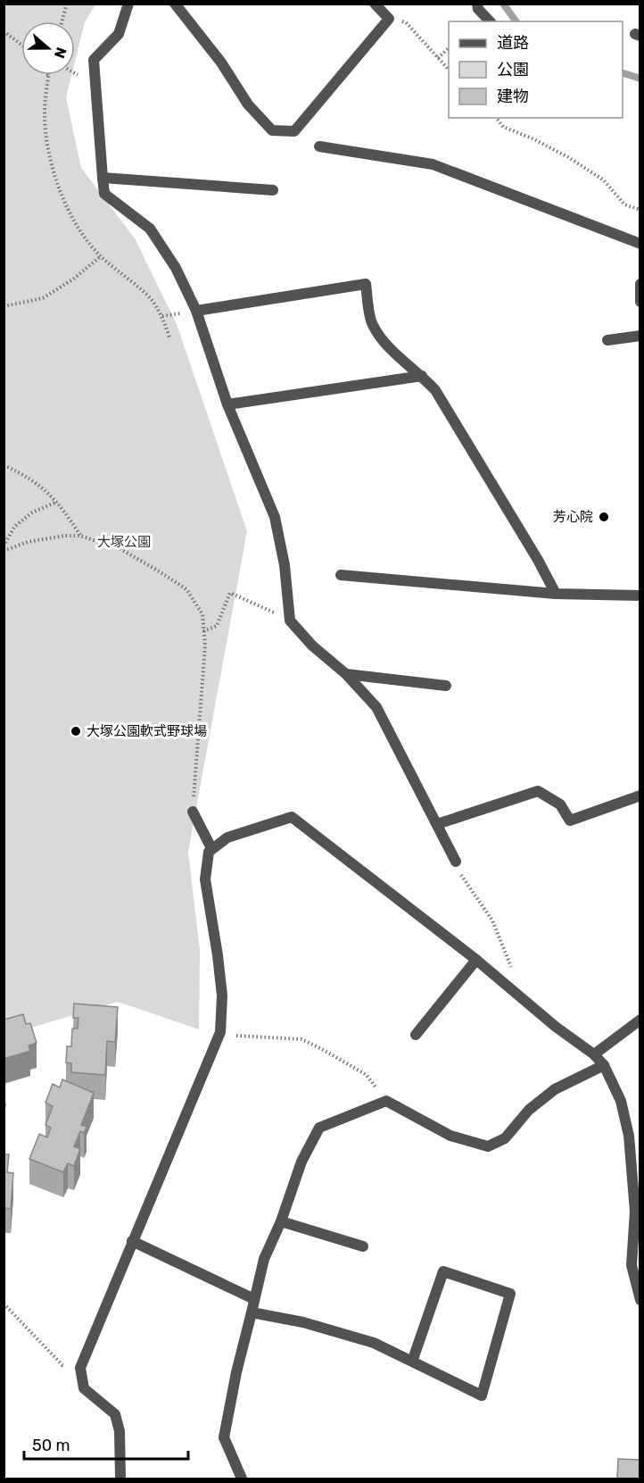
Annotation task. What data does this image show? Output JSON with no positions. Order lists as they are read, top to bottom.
{
  "parks": ["大塚公園"],
  "places": ["芳心院", "大塚公園軟式野球場"],
  "legend": ["道路", "公園", "建物"],
  "scale_bar": "50 m",
  "north": "right"
}
